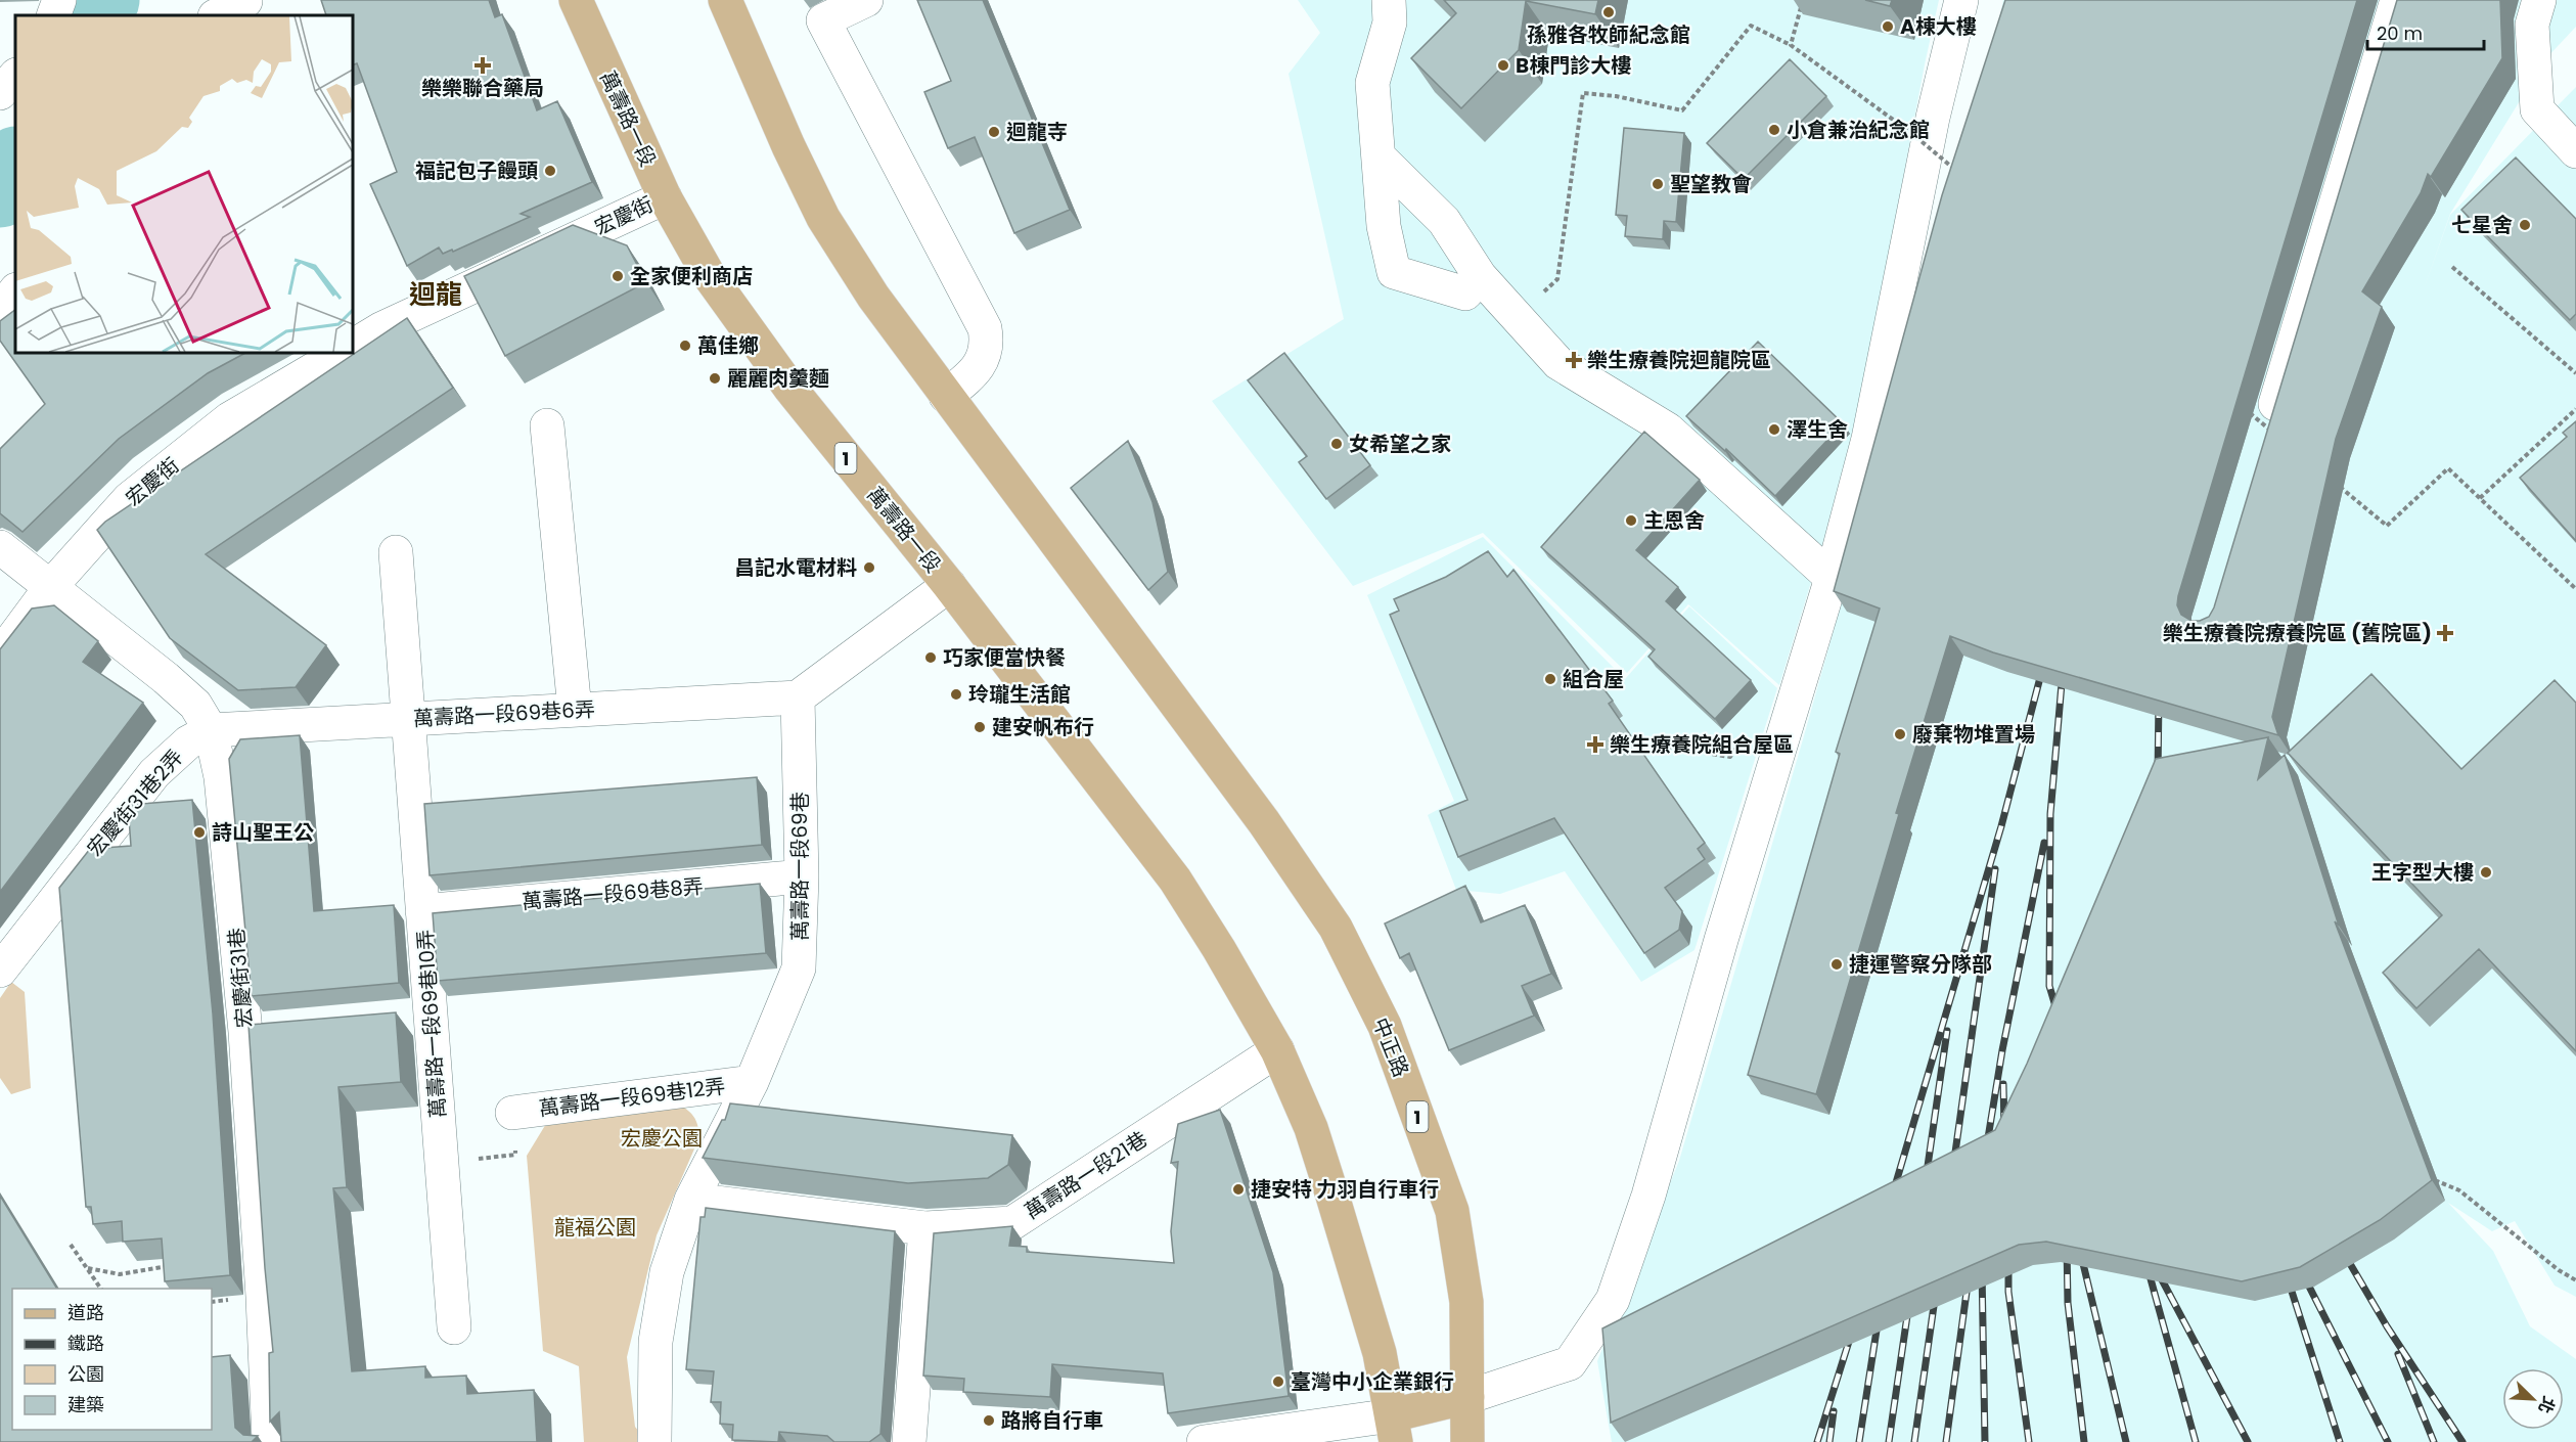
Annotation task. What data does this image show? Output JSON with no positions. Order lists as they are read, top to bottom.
{
  "streets": {
    "main road": ["萬壽路一段", "1", "中正路"],
    "street": [
      "宏慶街",
      "萬壽路一段69巷6弄",
      "宏慶街31巷2弄",
      "萬壽路一段69巷",
      "萬壽路一段69巷8弄",
      "宏慶街31巷",
      "萬壽路一段69巷10弄",
      "萬壽路一段69巷12弄",
      "萬壽路一段21巷"
    ]
  },
  "crossings": [
    ["萬壽路一段", "宏慶街"],
    ["萬壽路一段", "1"],
    ["萬壽路一段", "萬壽路一段21巷"],
    ["宏慶街", "宏慶街31巷"],
    ["1", "中正路"],
    ["1", "萬壽路一段21巷"],
    ["萬壽路一段69巷6弄", "宏慶街31巷2弄"],
    ["萬壽路一段69巷6弄", "萬壽路一段69巷"],
    ["萬壽路一段69巷6弄", "宏慶街31巷"],
    ["萬壽路一段69巷6弄", "萬壽路一段69巷10弄"],
    ["宏慶街31巷2弄", "宏慶街31巷"],
    ["萬壽路一段69巷", "萬壽路一段69巷8弄"],
    ["萬壽路一段69巷", "萬壽路一段69巷12弄"],
    ["萬壽路一段69巷", "萬壽路一段21巷"],
    ["萬壽路一段69巷8弄", "萬壽路一段69巷10弄"]
  ],
  "districts": ["迴龍"],
  "parks": ["宏慶公園", "龍福公園"],
  "places": {
    "other": [
      "孫雅各牧師紀念館",
      "A棟大樓",
      "B棟門診大樓",
      "小倉兼治紀念館",
      "迴龍寺",
      "福記包子饅頭",
      "聖望教會",
      "七星舍",
      "全家便利商店",
      "萬佳鄉",
      "麗麗肉羹麵",
      "澤生舍",
      "女希望之家",
      "主恩舍",
      "昌記水電材料",
      "巧家便當快餐",
      "組合屋",
      "玲瓏生活館",
      "建安帆布行",
      "廢棄物堆置場",
      "詩山聖王公",
      "王字型大樓",
      "捷運警察分隊部",
      "捷安特 力羽自行車行",
      "臺灣中小企業銀行",
      "路將自行車"
    ],
    "health": [
      "樂樂聯合藥局",
      "樂生療養院迴龍院區",
      "樂生療養院療養院區 (舊院區)",
      "樂生療養院組合屋區"
    ]
  },
  "legend": [
    "道路",
    "鐵路",
    "公園",
    "建築"
  ],
  "scale_bar": "20 m",
  "north": "bottom right"
}
